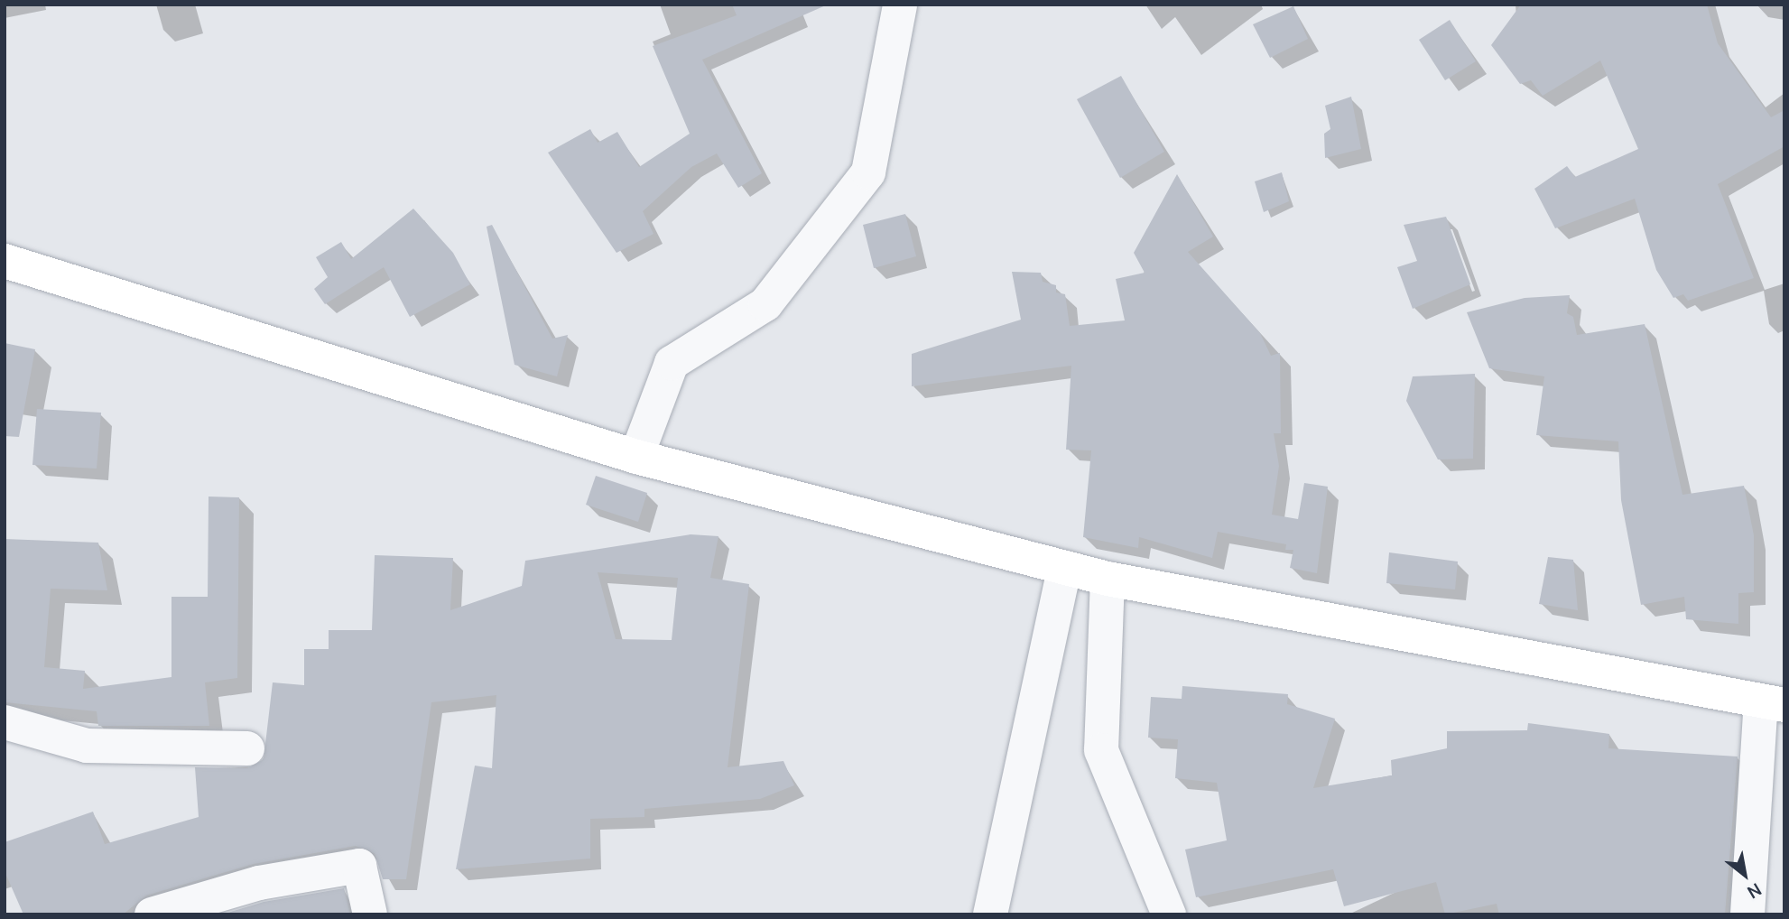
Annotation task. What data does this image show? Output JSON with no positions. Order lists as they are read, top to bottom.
{
  "north": "bottom right"
}
